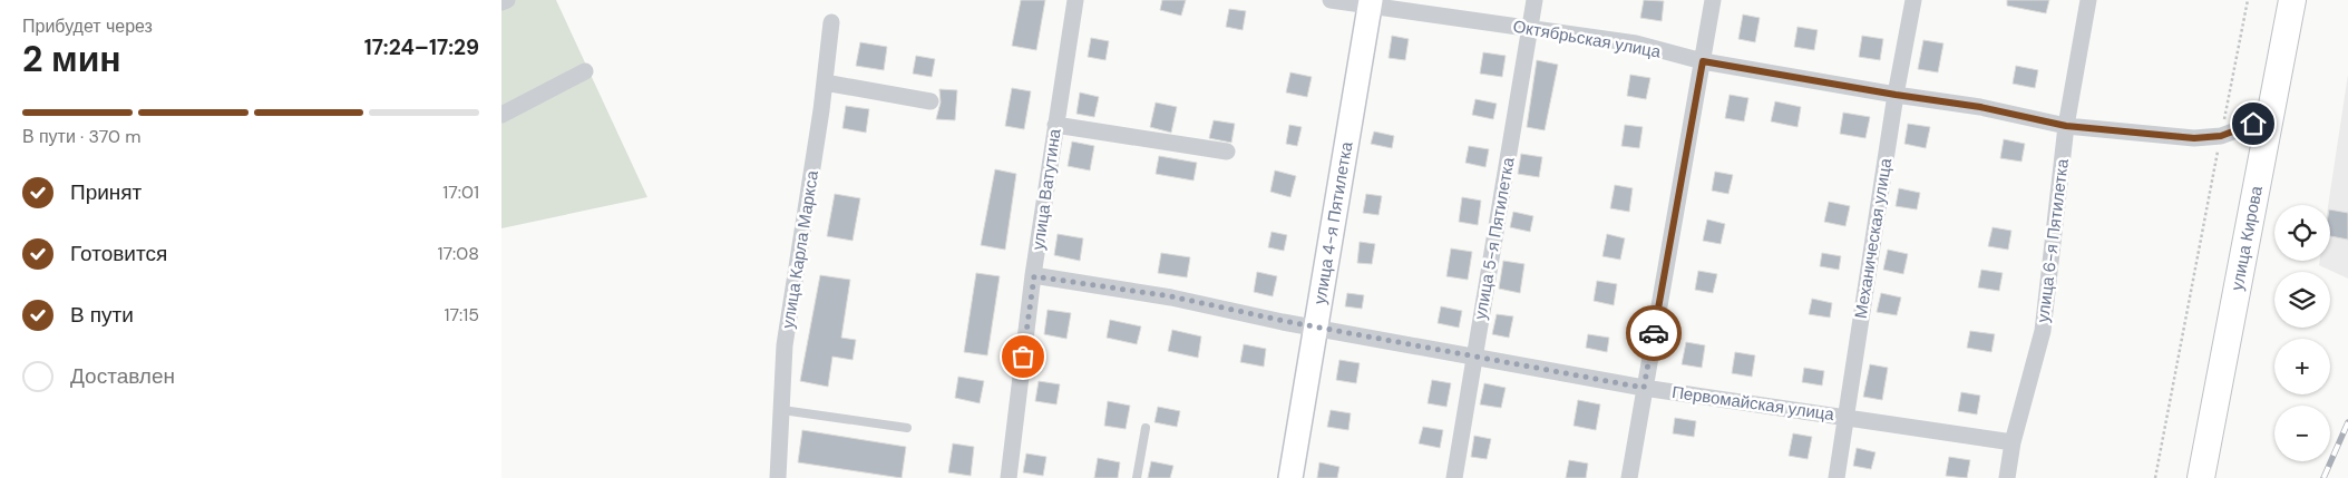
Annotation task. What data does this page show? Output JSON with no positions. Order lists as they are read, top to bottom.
{
  "streets": {
    "main road": ["улица Кирова"],
    "street": [
      "Октябрьская улица",
      "улица Ватутина",
      "улица 4-я Пятилетка",
      "улица 5-я Пятилетка",
      "Механическая улица",
      "улица 6-я Пятилетка",
      "улица Карла Маркса",
      "Первомайская улица"
    ]
  },
  "crossings": [
    ["Октябрьская улица", "улица 4-я Пятилетка"],
    ["Октябрьская улица", "улица 5-я Пятилетка"],
    ["Октябрьская улица", "Механическая улица"],
    ["Октябрьская улица", "улица Кирова"],
    ["Октябрьская улица", "улица 6-я Пятилетка"],
    ["улица Ватутина", "Первомайская улица"],
    ["улица 4-я Пятилетка", "Первомайская улица"],
    ["улица 5-я Пятилетка", "Первомайская улица"],
    ["Механическая улица", "Первомайская улица"],
    ["улица 6-я Пятилетка", "Первомайская улица"]
  ],
  "page": {
    "heading": ["2 мин", "Прибудет через", "17:24–17:29"],
    "bar": "В пути · 370 m",
    "list": [
      ["Принят", "17:01"],
      ["Готовится", "17:08"],
      ["В пути", "17:15"],
      "Доставлен"
    ],
    "map_buttons": ["+", "−"]
  }
}
